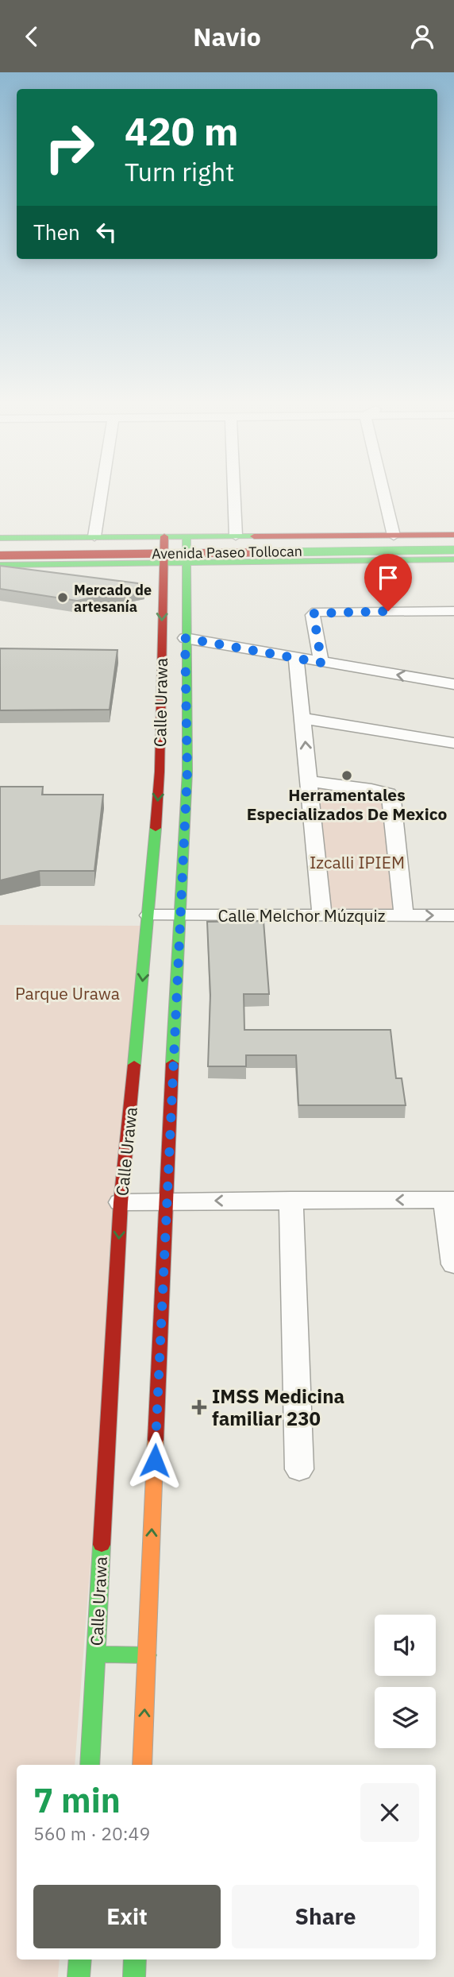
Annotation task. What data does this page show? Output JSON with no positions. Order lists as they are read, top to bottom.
{
  "streets": {
    "main road": ["Avenida Paseo Tollocan", "Calle Urawa"],
    "street": ["Calle Melchor Múzquiz"]
  },
  "crossings": [
    ["Avenida Paseo Tollocan", "Calle Urawa"],
    ["Calle Urawa", "Calle Melchor Múzquiz"]
  ],
  "parks": ["Izcalli IPIEM", "Parque Urawa"],
  "places": {
    "other": ["Mercado de artesanía", "Herramentales Especializados De Mexico"],
    "health": ["IMSS Medicina familiar 230"]
  },
  "page": {
    "header": "Navio",
    "turn": ["420 m", "Turn right"],
    "then": "Then",
    "heading": ["7 min", "560 m · 20:49"],
    "buttons": ["Exit", "Share"]
  }
}
